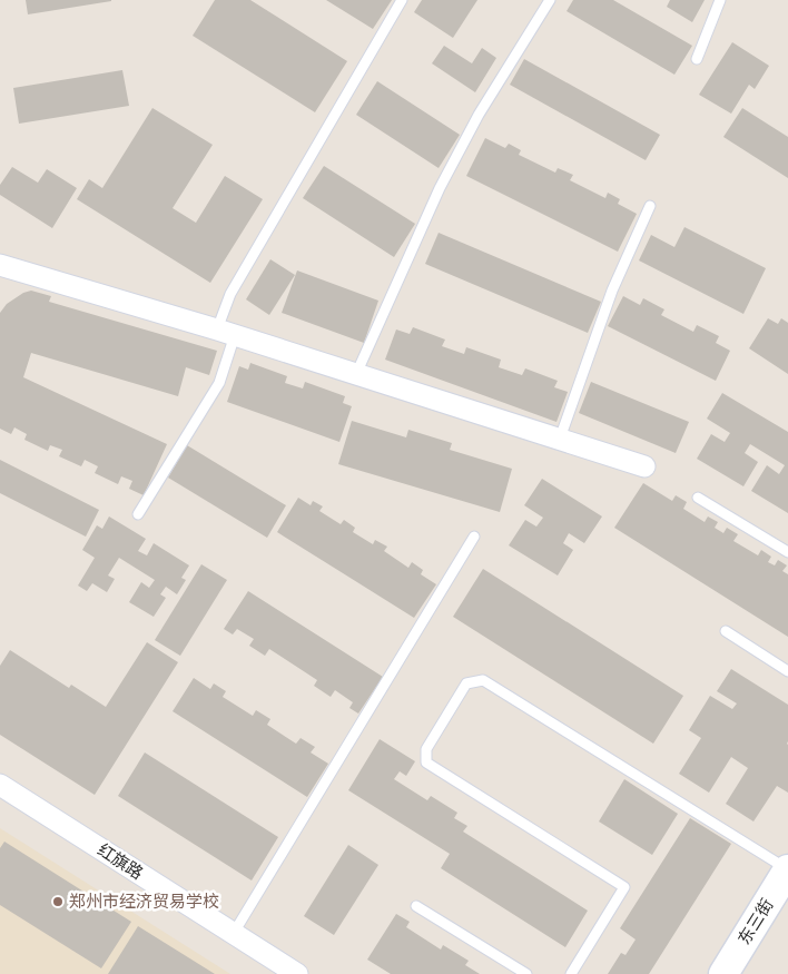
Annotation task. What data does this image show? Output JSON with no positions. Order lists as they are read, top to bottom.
{
  "streets": {
    "street": ["红旗路", "东三街"]
  },
  "places": ["郑州市经济贸易学校"]
}
